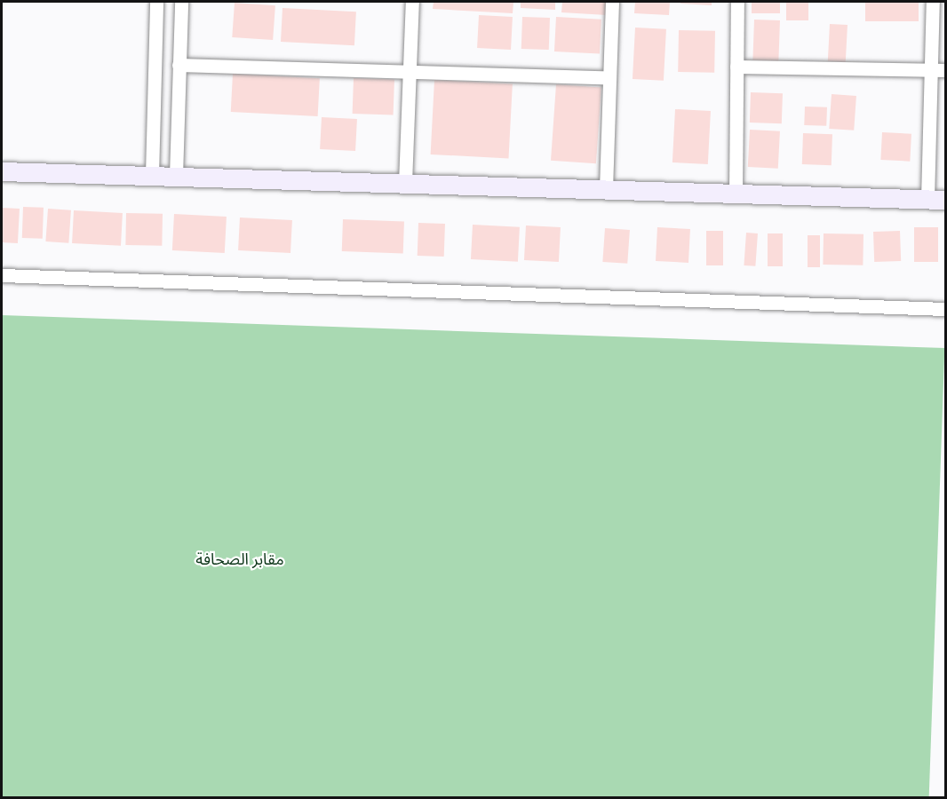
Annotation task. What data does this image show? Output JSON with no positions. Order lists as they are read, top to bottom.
{
  "parks": ["مقابر الصحافة"]
}
